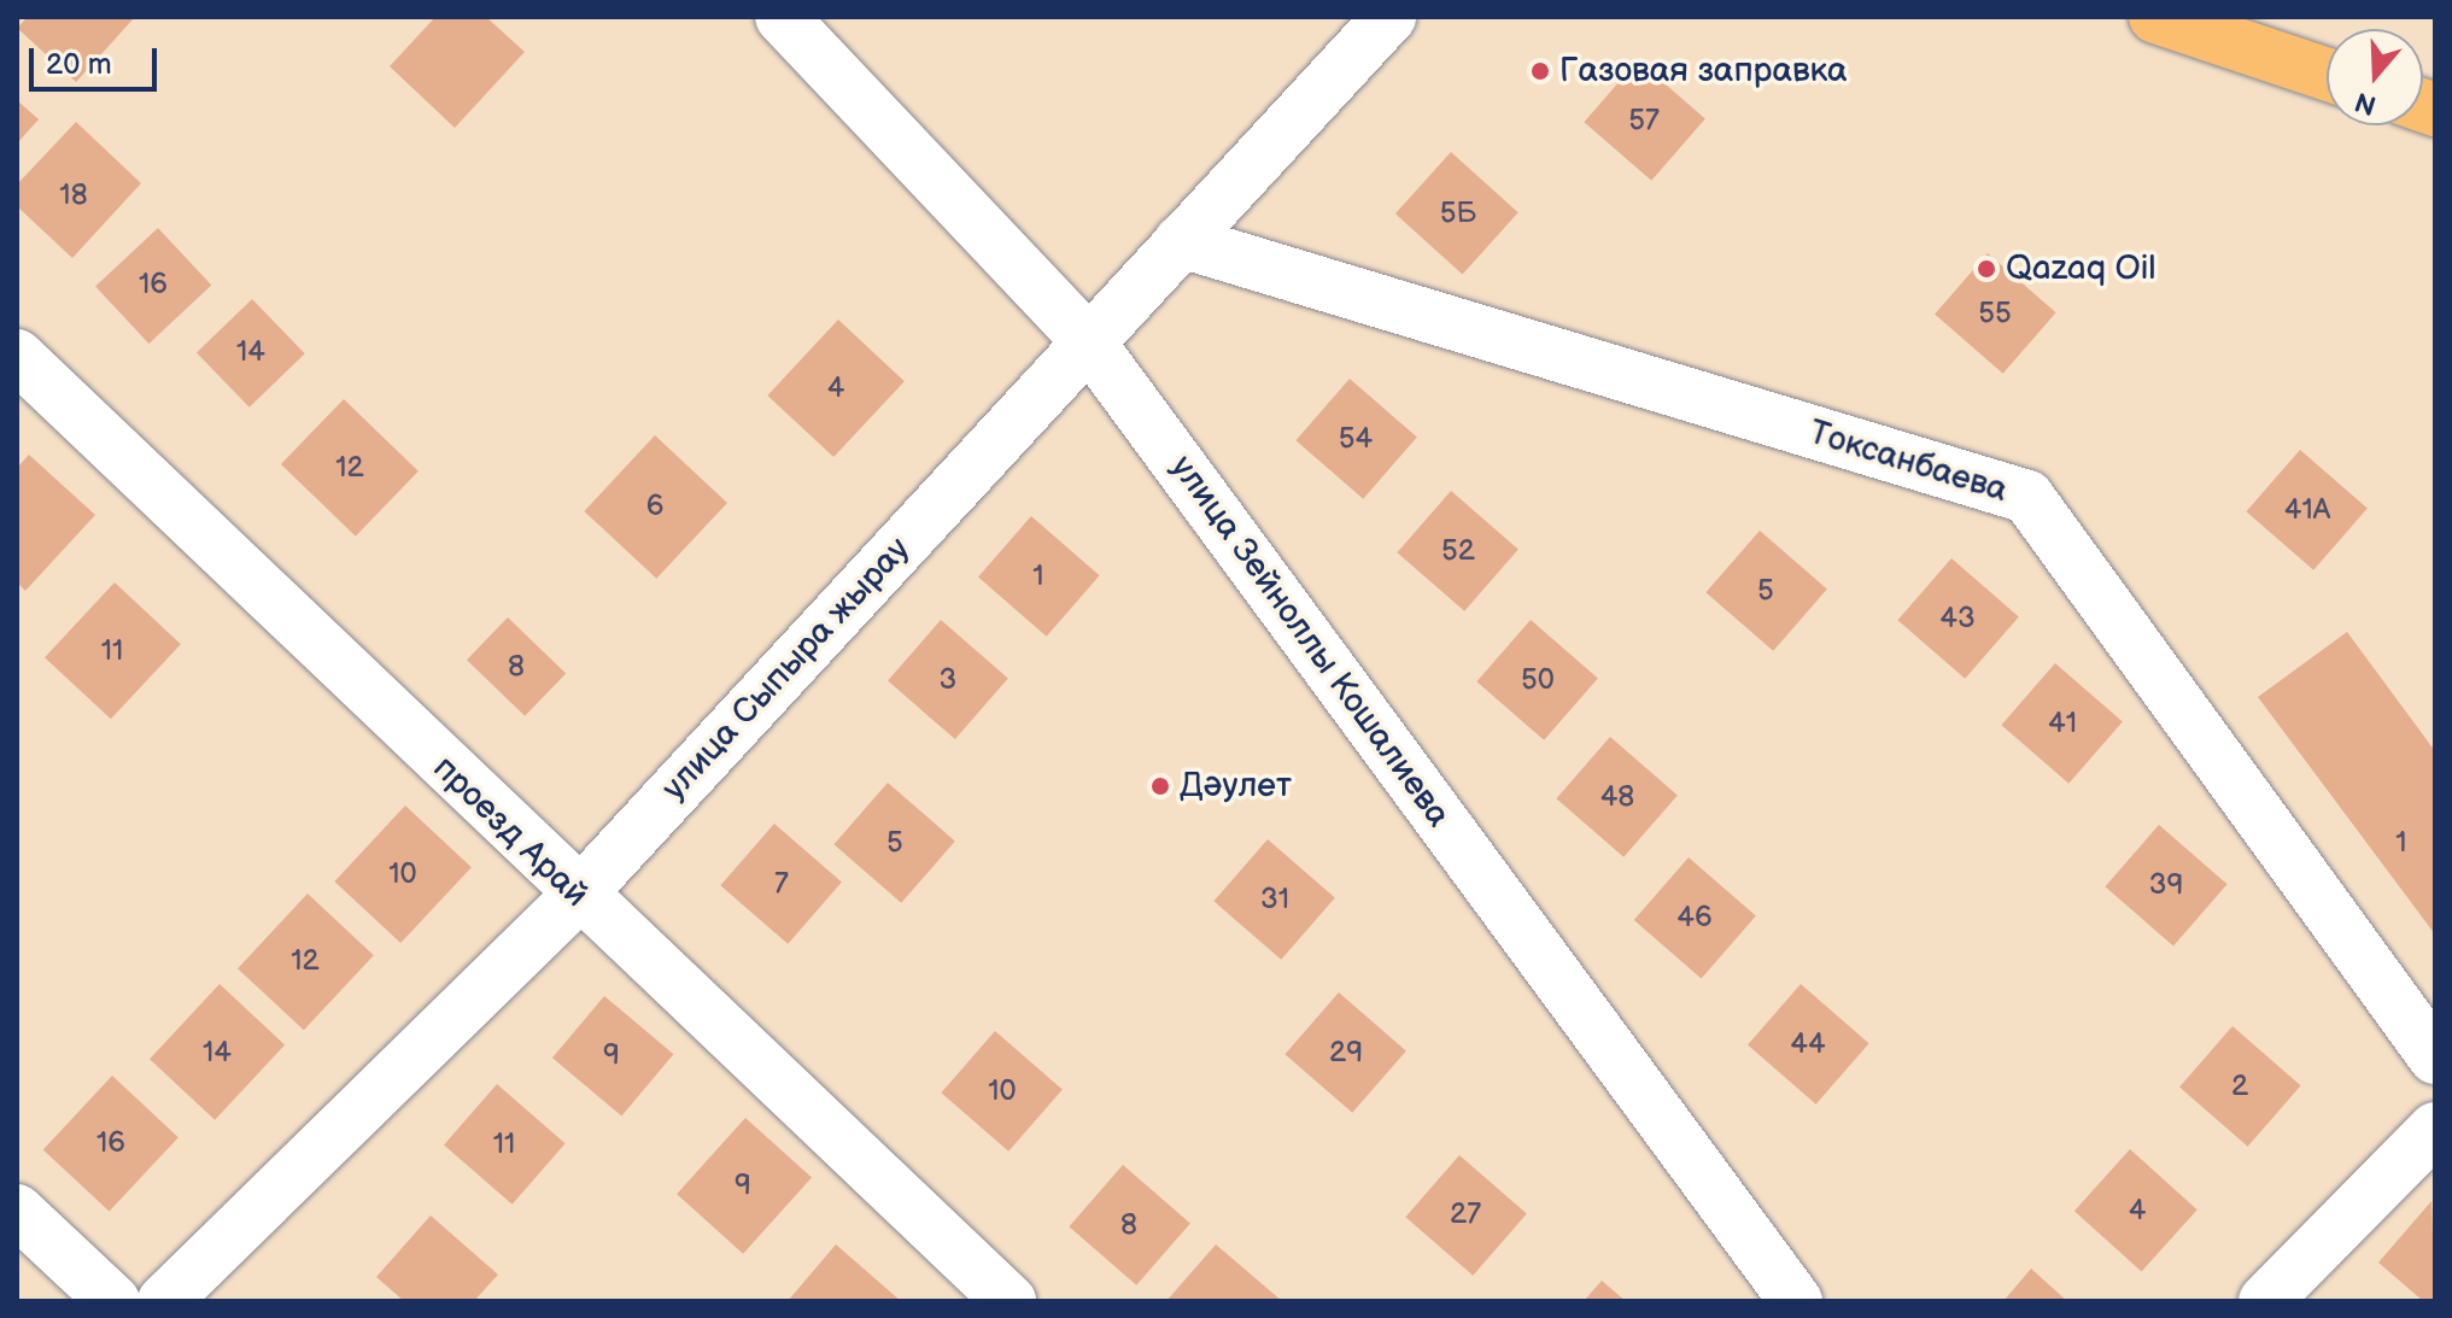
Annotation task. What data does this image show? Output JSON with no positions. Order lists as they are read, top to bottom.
{
  "streets": {
    "street": [
      "Токсанбаева",
      "улица Зейноллы Кошалиева",
      "улица Сыпыра жырау",
      "проезд Арай"
    ]
  },
  "crossings": [
    ["Токсанбаева", "улица Сыпыра жырау"],
    ["улица Зейноллы Кошалиева", "улица Сыпыра жырау"],
    ["улица Сыпыра жырау", "проезд Арай"]
  ],
  "places": ["Газовая заправка", "Qazaq Oil", "Дәулет"],
  "house_numbers": [
    "57",
    "18",
    "5Б",
    "16",
    "55",
    "14",
    "4",
    "54",
    "12",
    "6",
    "41А",
    "52",
    "1",
    "5",
    "43",
    "11",
    "8",
    "3",
    "50",
    "41",
    "48",
    "5",
    "1",
    "10",
    "7",
    "39",
    "31",
    "46",
    "12",
    "44",
    "14",
    "29",
    "9",
    "2",
    "10",
    "16",
    "11",
    "9",
    "4",
    "27",
    "8"
  ],
  "scale_bar": "20 m",
  "north": "bottom"
}
